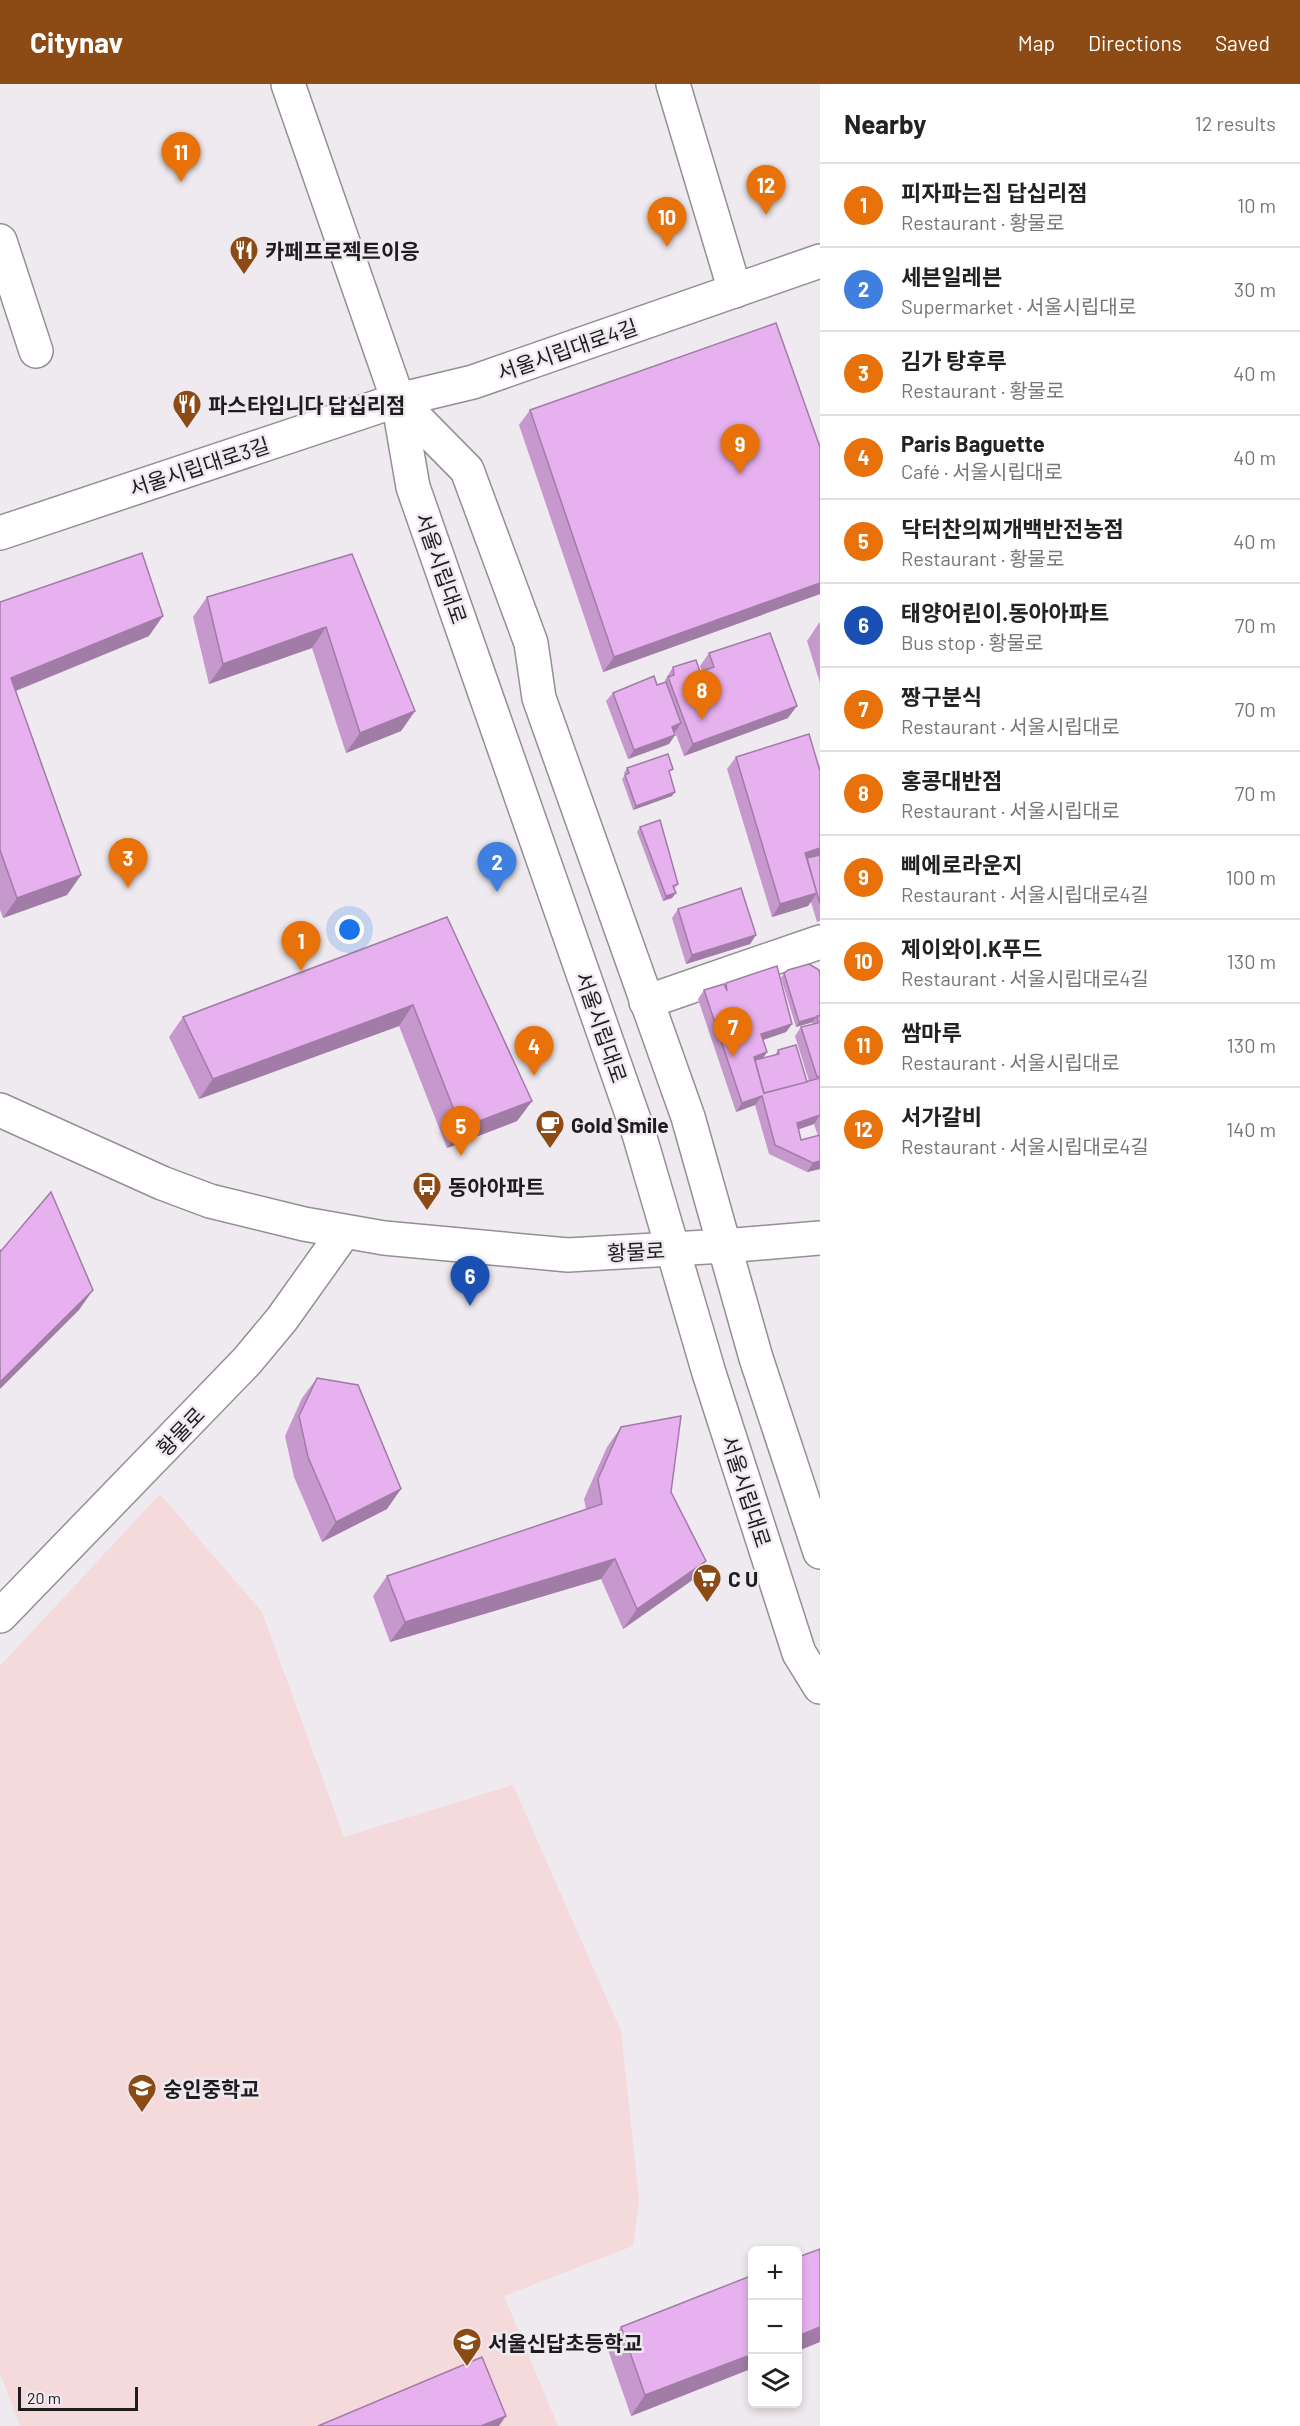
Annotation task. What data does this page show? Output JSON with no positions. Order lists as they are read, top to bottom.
{
  "streets": {
    "main road": [
      "서울시립대로4길",
      "서울시립대로3길",
      "서울시립대로",
      "황물로"
    ]
  },
  "crossings": [
    ["서울시립대로4길", "서울시립대로3길"],
    ["서울시립대로4길", "서울시립대로"],
    ["서울시립대로3길", "서울시립대로"],
    ["서울시립대로", "황물로"]
  ],
  "places": {
    "restaurant": ["카페프로젝트이응", "파스타입니다 답십리점"],
    "cafe": ["Gold Smile"],
    "bus stop": ["동아아파트"],
    "supermarket": ["C U"],
    "school or university": ["숭인중학교", "서울신답초등학교"]
  },
  "scale_bar": "20 m",
  "page": {
    "header": "Citynav",
    "nav": ["Map", "Directions", "Saved"],
    "heading": ["Nearby", "12 results"],
    "pins": [
      "11",
      "12",
      "10",
      "9",
      "8",
      "3",
      "2",
      "1",
      "7",
      "4",
      "5",
      "6"
    ],
    "list": [
      {
        "mark": "1",
        "name": "피자파는집 답십리점",
        "note": "Restaurant · 황물로",
        "value": "10 m"
      },
      {
        "mark": "2",
        "name": "세븐일레븐",
        "note": "Supermarket · 서울시립대로",
        "value": "30 m"
      },
      {
        "mark": "3",
        "name": "김가 탕후루",
        "note": "Restaurant · 황물로",
        "value": "40 m"
      },
      {
        "mark": "4",
        "name": "Paris Baguette",
        "note": "Café · 서울시립대로",
        "value": "40 m"
      },
      {
        "mark": "5",
        "name": "닥터찬의찌개백반전농점",
        "note": "Restaurant · 황물로",
        "value": "40 m"
      },
      {
        "mark": "6",
        "name": "태양어린이.동아아파트",
        "note": "Bus stop · 황물로",
        "value": "70 m"
      },
      {
        "mark": "7",
        "name": "짱구분식",
        "note": "Restaurant · 서울시립대로",
        "value": "70 m"
      },
      {
        "mark": "8",
        "name": "홍콩대반점",
        "note": "Restaurant · 서울시립대로",
        "value": "70 m"
      },
      {
        "mark": "9",
        "name": "삐에로라운지",
        "note": "Restaurant · 서울시립대로4길",
        "value": "100 m"
      },
      {
        "mark": "10",
        "name": "제이와이.K푸드",
        "note": "Restaurant · 서울시립대로4길",
        "value": "130 m"
      },
      {
        "mark": "11",
        "name": "쌈마루",
        "note": "Restaurant · 서울시립대로",
        "value": "130 m"
      },
      {
        "mark": "12",
        "name": "서가갈비",
        "note": "Restaurant · 서울시립대로4길",
        "value": "140 m"
      }
    ],
    "map_buttons": ["+", "−"],
    "scale": "20 m"
  }
}
